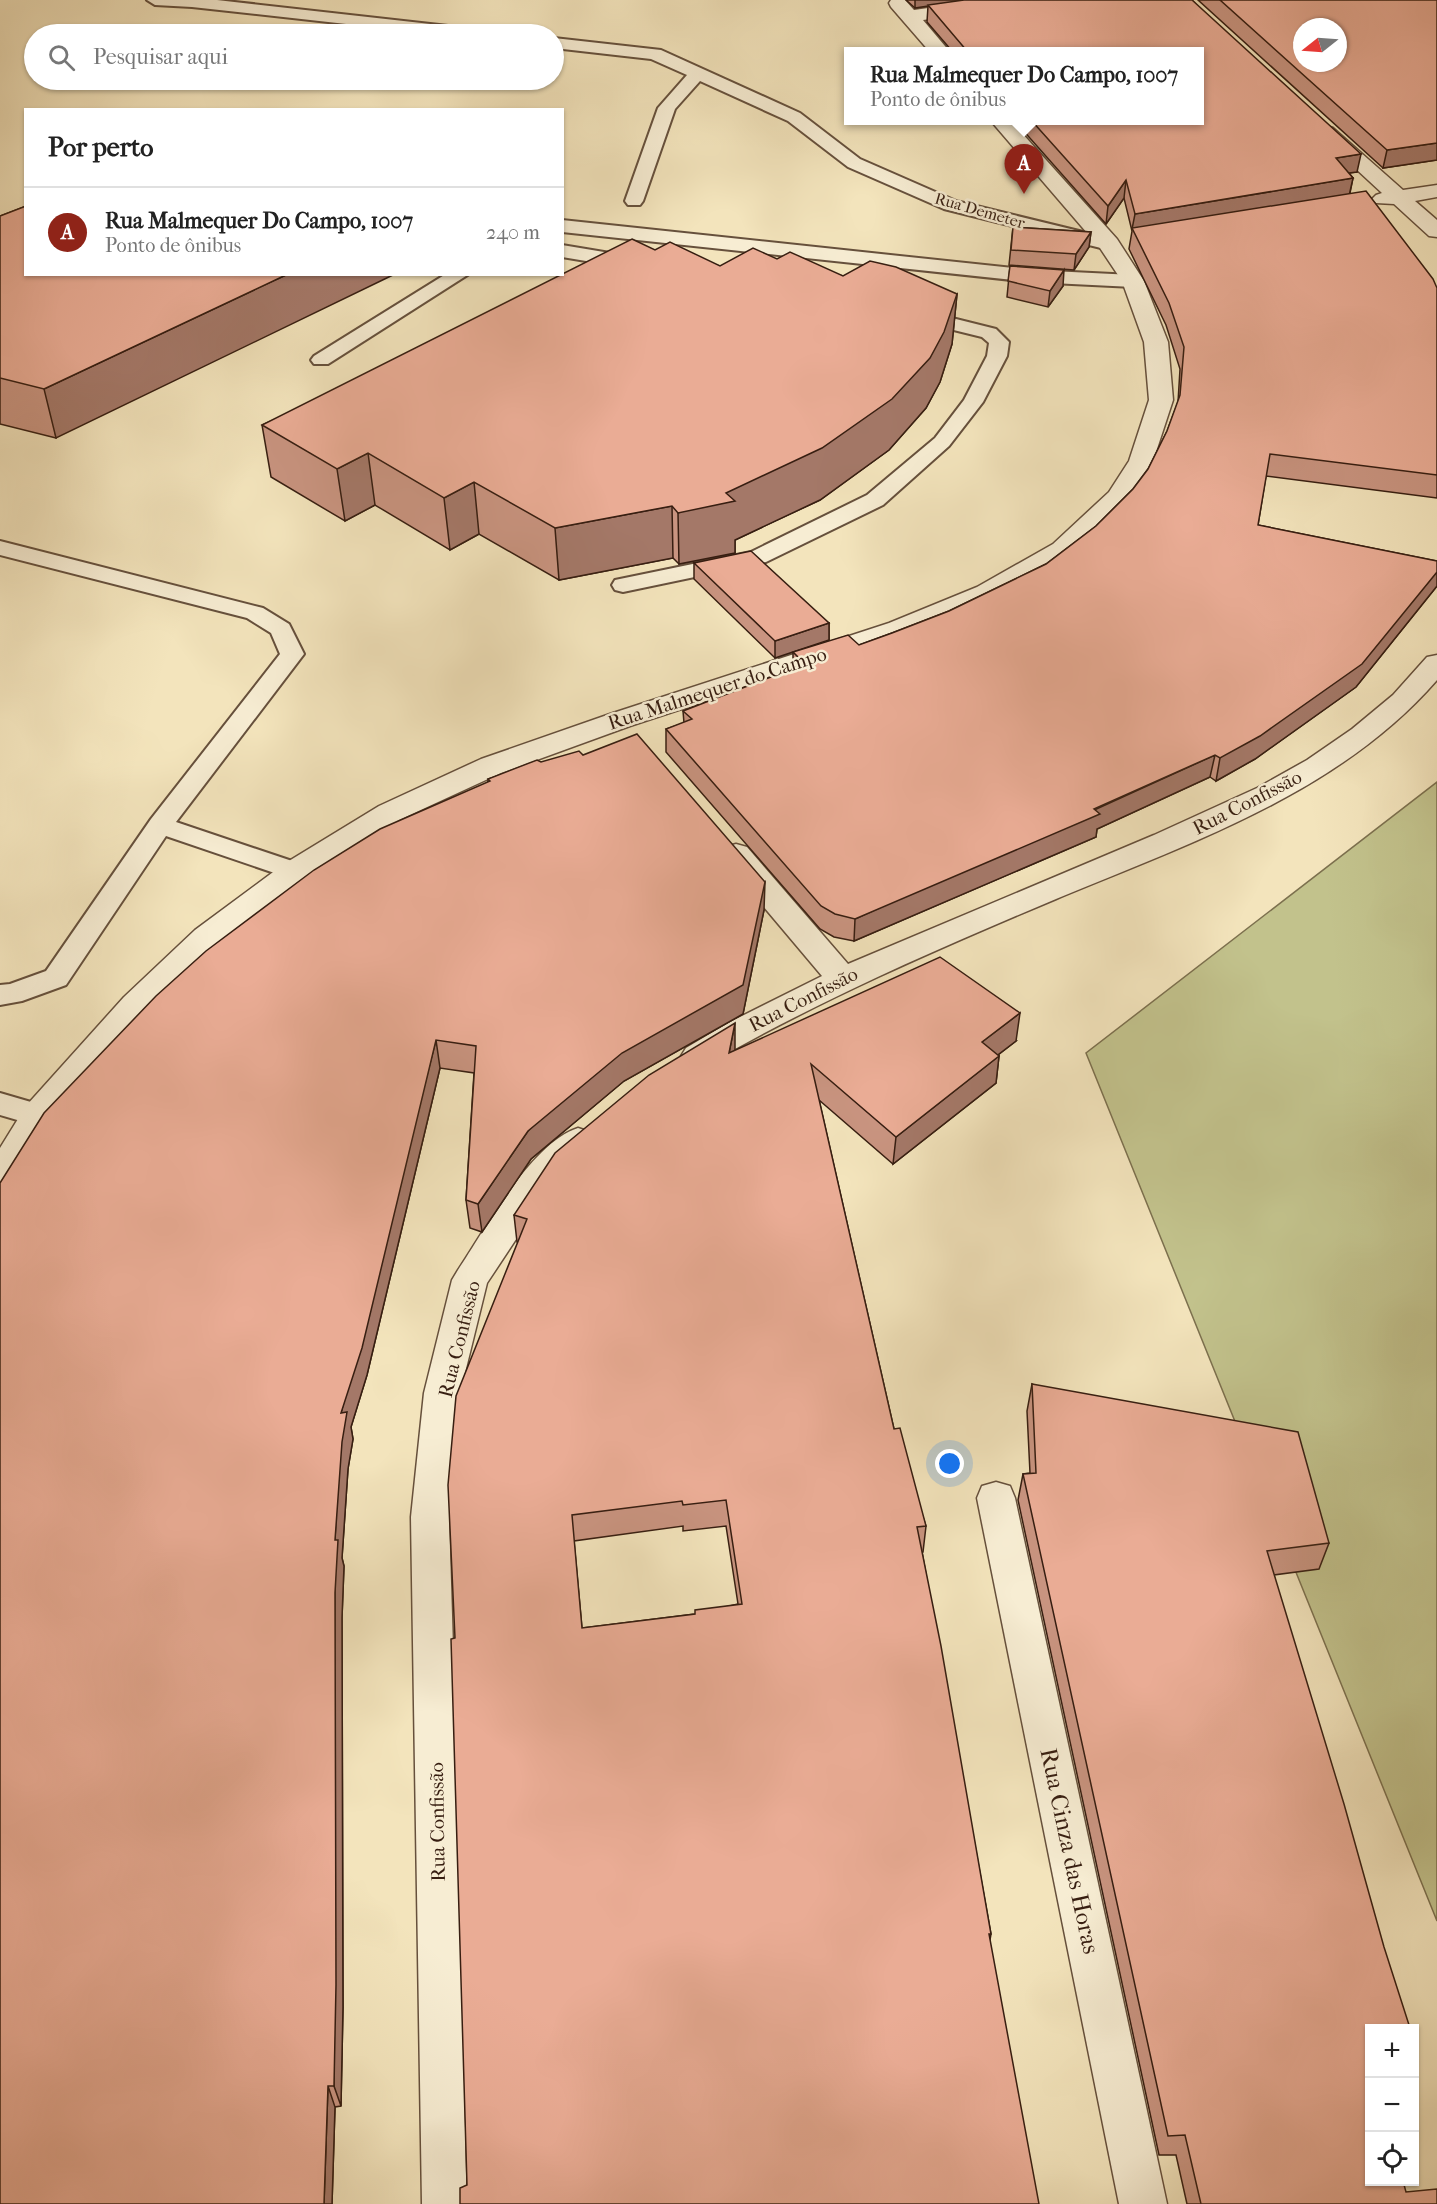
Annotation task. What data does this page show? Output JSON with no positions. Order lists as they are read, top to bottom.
{
  "streets": {
    "street": ["Rua Malmequer do Campo", "Rua Confissão", "Rua Cinza das Horas"],
    "lane": ["Rua Demeter"]
  },
  "crossings": [
    ["Rua Demeter", "Rua Malmequer do Campo"]
  ],
  "north": "left",
  "page": {
    "search": "Pesquisar aqui",
    "popup": ["Rua Malmequer Do Campo, 1007", "Ponto de ônibus"],
    "heading": "Por perto",
    "pins": "A",
    "list": [
      {
        "mark": "A",
        "name": "Rua Malmequer Do Campo, 1007",
        "note": "Ponto de ônibus",
        "value": "240 m"
      }
    ],
    "map_buttons": ["+", "−"]
  }
}
